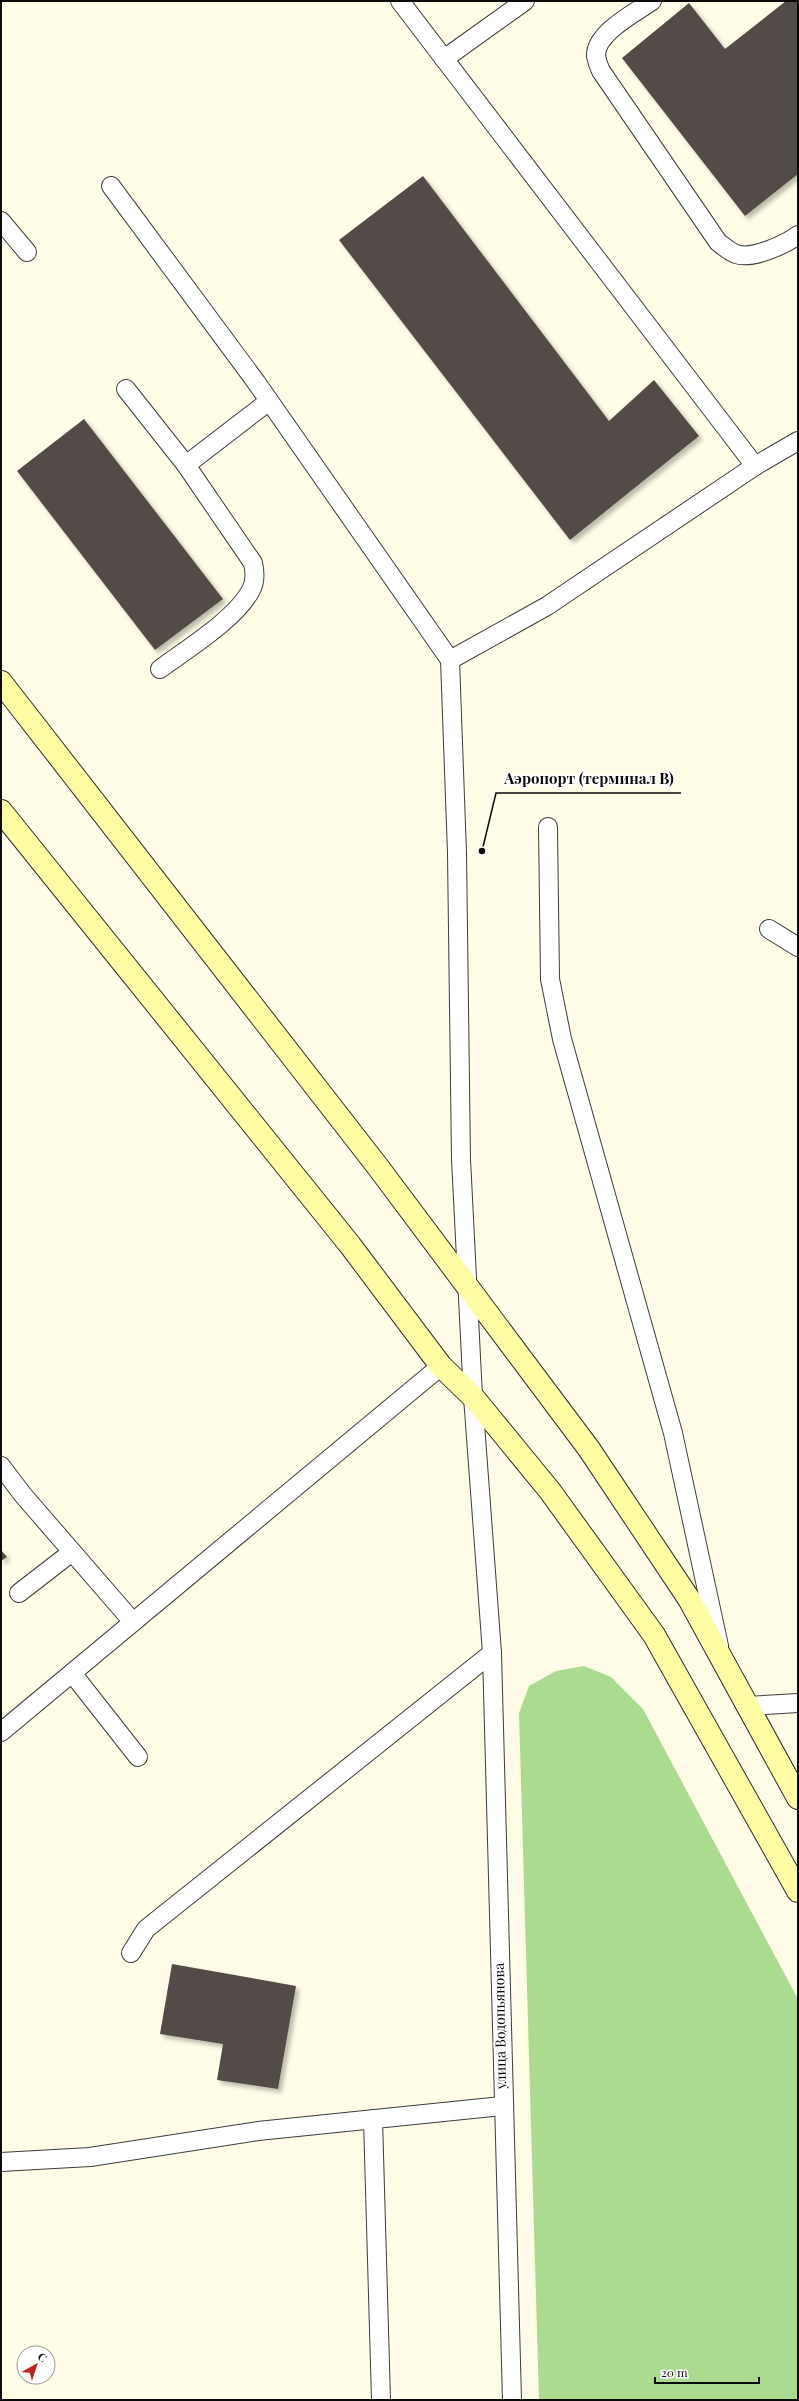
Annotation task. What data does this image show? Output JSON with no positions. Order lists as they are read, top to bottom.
{
  "streets": {
    "lane": ["улица Водопьянова"]
  },
  "places": ["Аэропорт (терминал В)"],
  "scale_bar": "20 m",
  "north": "top right"
}
